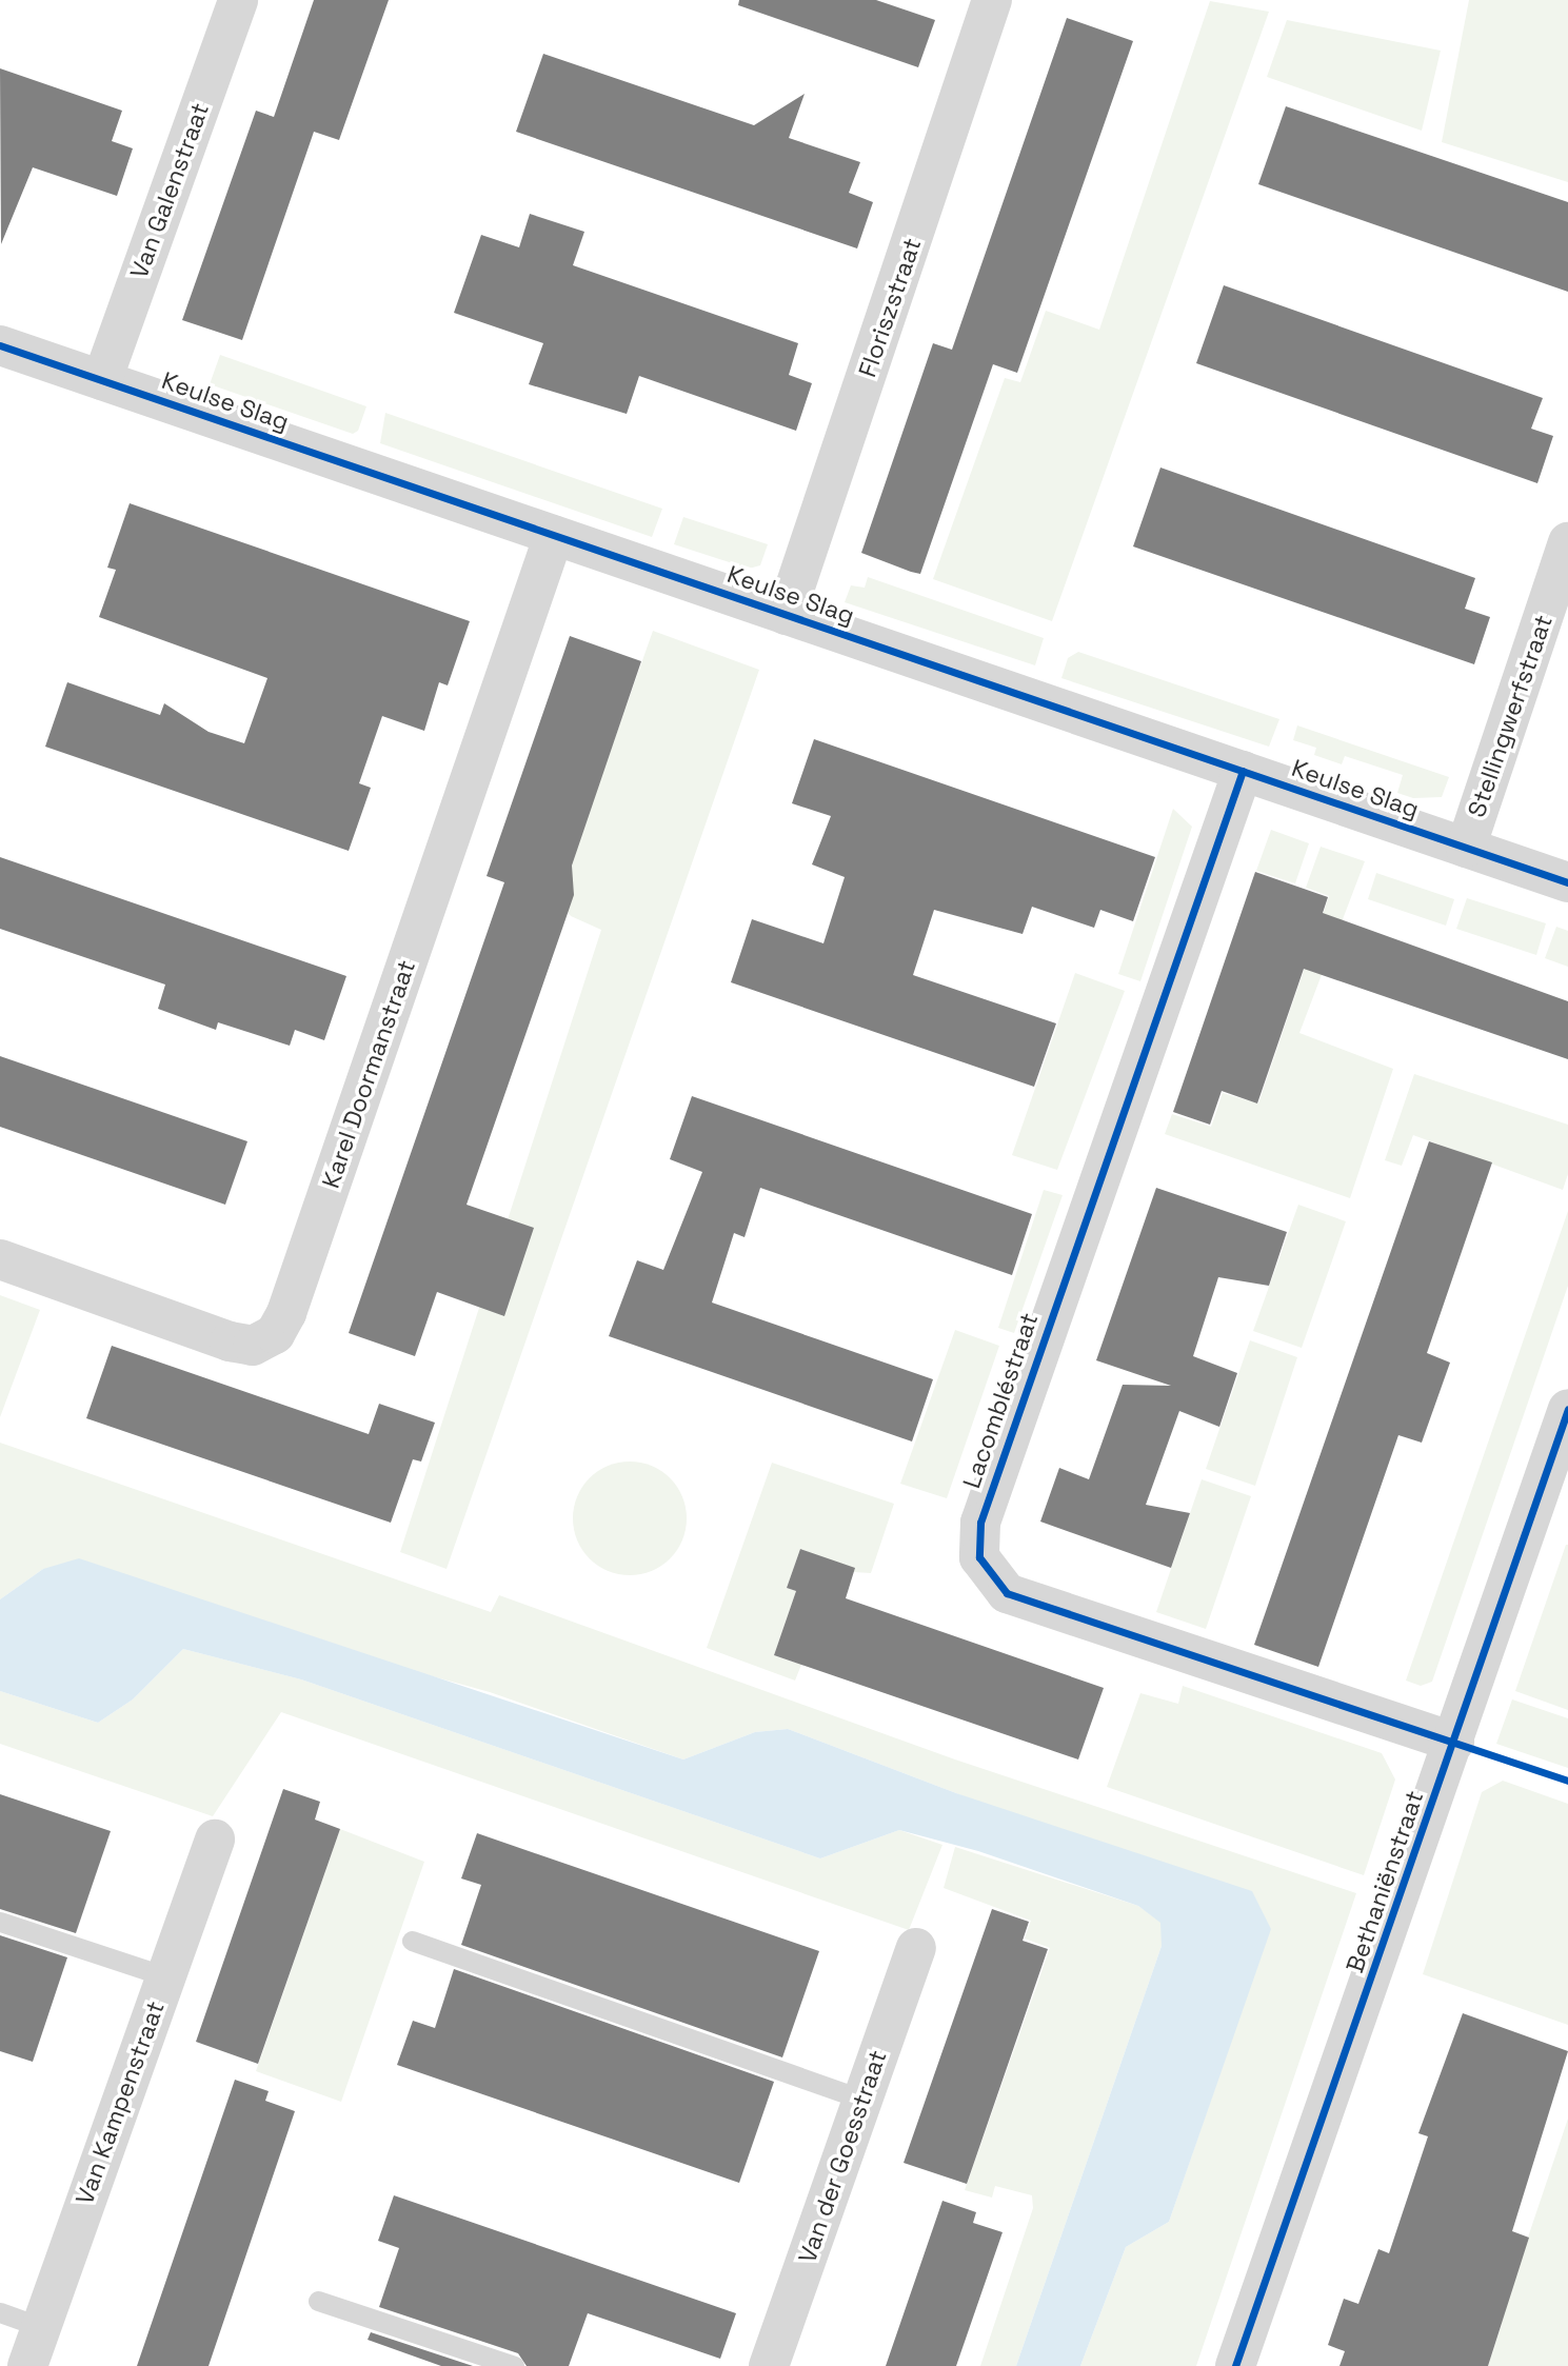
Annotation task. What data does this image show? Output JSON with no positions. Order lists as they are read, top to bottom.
{
  "streets": {
    "street": [
      "Van Galenstraat",
      "Floriszstraat",
      "Keulse Slag",
      "Stellingwerfstraat",
      "Karel Doormanstraat",
      "Lacombléstraat",
      "Bethaniënstraat",
      "Van Kampenstraat",
      "Van der Goesstraat"
    ]
  },
  "crossings": [
    ["Van Galenstraat", "Keulse Slag"],
    ["Floriszstraat", "Keulse Slag"],
    ["Keulse Slag", "Stellingwerfstraat"],
    ["Keulse Slag", "Karel Doormanstraat"],
    ["Keulse Slag", "Lacombléstraat"],
    ["Lacombléstraat", "Bethaniënstraat"]
  ]
}
